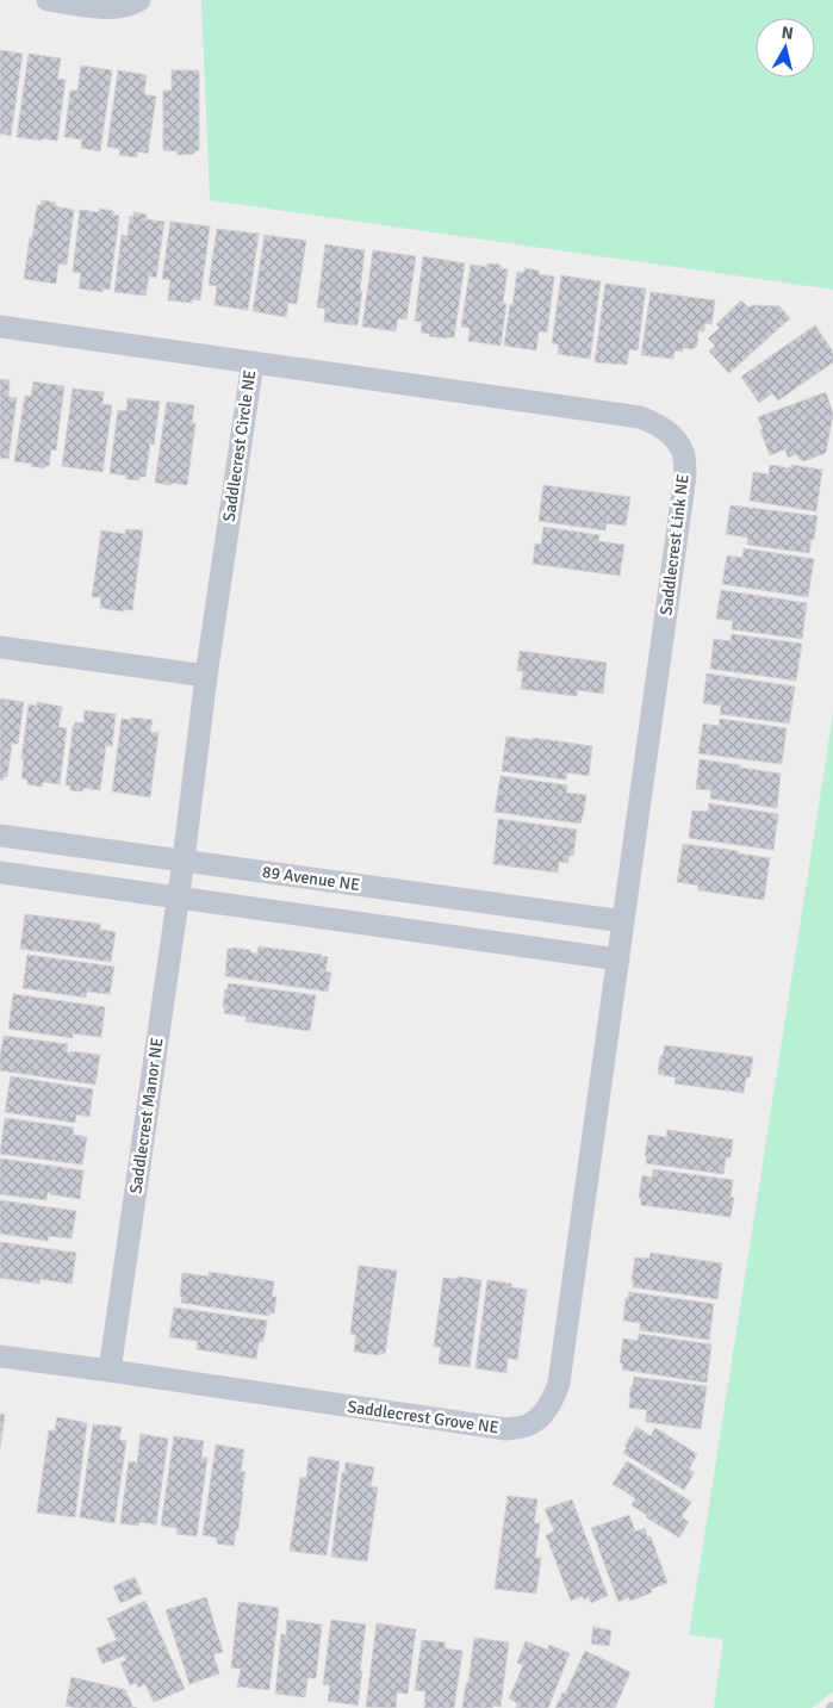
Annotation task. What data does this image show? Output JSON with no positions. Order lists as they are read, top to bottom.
{
  "streets": {
    "street": [
      "Saddlecrest Circle NE",
      "Saddlecrest Link NE",
      "89 Avenue NE",
      "Saddlecrest Manor NE",
      "Saddlecrest Grove NE"
    ]
  },
  "crossings": [
    ["Saddlecrest Circle NE", "Saddlecrest Link NE"],
    ["Saddlecrest Circle NE", "89 Avenue NE"],
    ["Saddlecrest Circle NE", "Saddlecrest Manor NE"],
    ["Saddlecrest Link NE", "89 Avenue NE"],
    ["Saddlecrest Link NE", "Saddlecrest Grove NE"],
    ["89 Avenue NE", "Saddlecrest Manor NE"],
    ["89 Avenue NE", "Saddlecrest Grove NE"],
    ["Saddlecrest Manor NE", "Saddlecrest Grove NE"]
  ],
  "north": "top"
}
